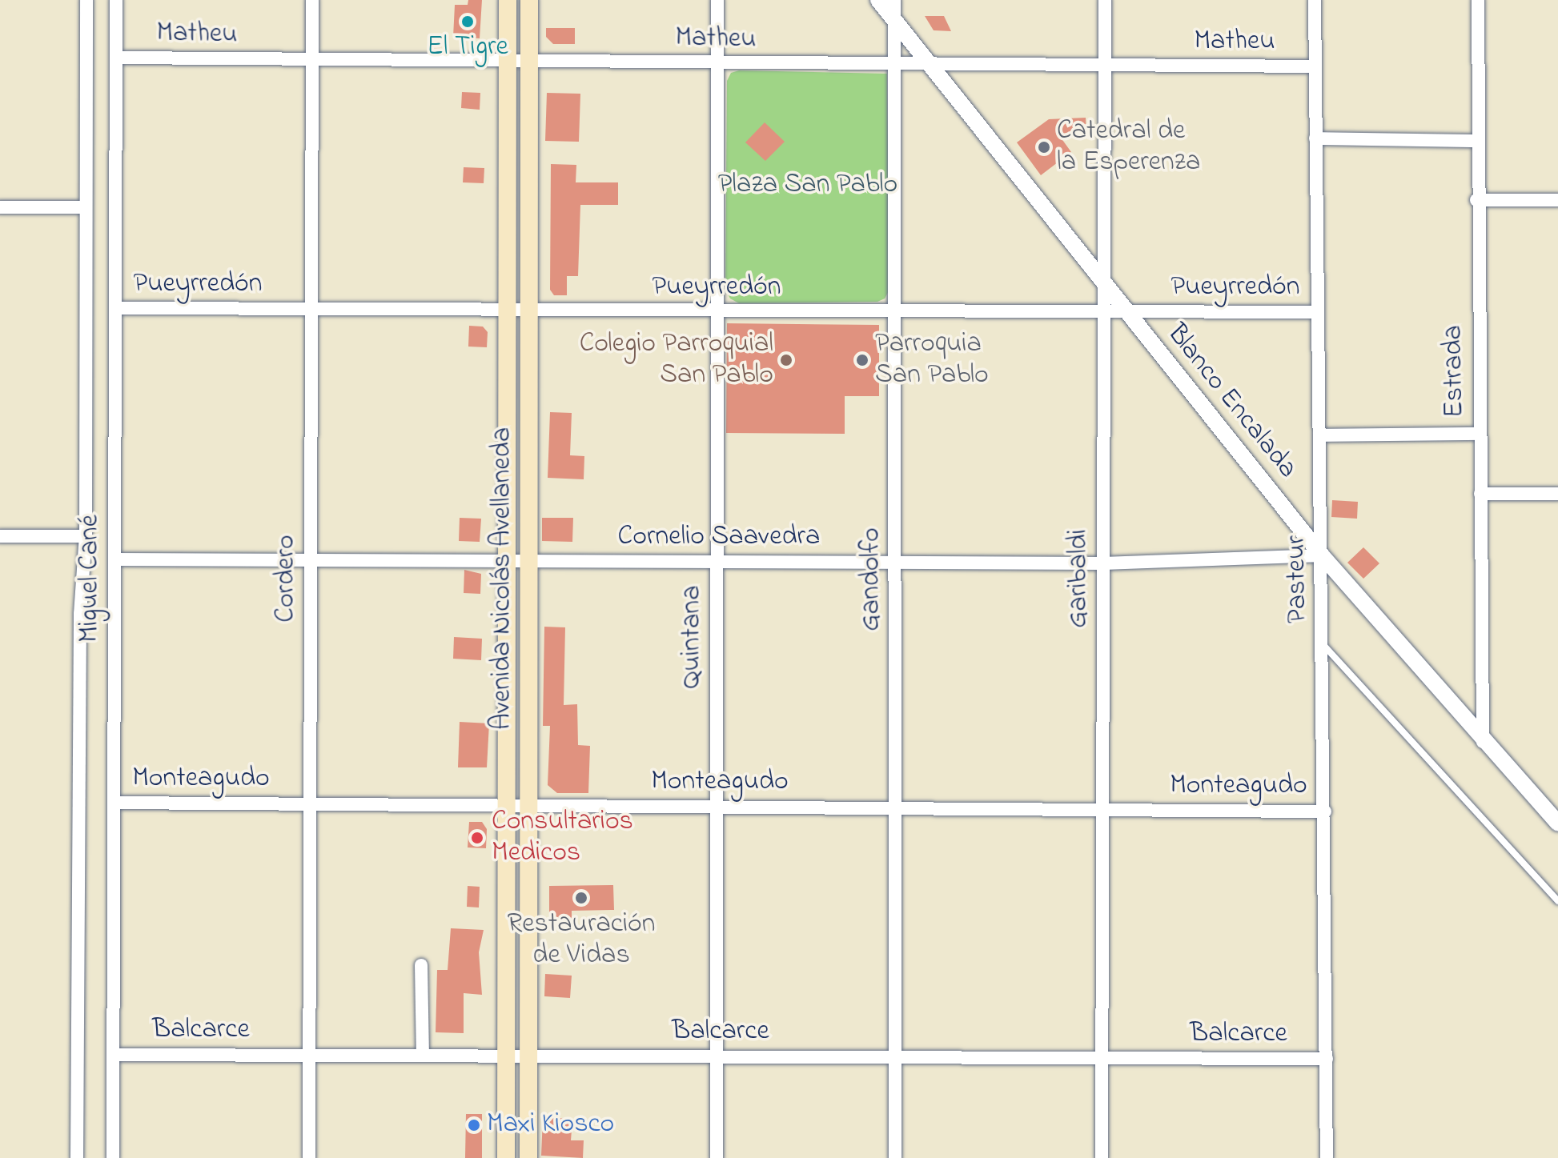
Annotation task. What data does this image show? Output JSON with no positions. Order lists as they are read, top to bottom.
{
  "streets": {
    "main road": ["Avenida Nicolás Avellaneda"],
    "street": [
      "Matheu",
      "Pueyrredón",
      "Estrada",
      "Blanco Encalada",
      "Cornelio Saavedra",
      "Miguel Cané",
      "Cordero",
      "Garibaldi",
      "Gandolfo",
      "Pasteur",
      "Quintana",
      "Monteagudo",
      "Balcarce"
    ]
  },
  "crossings": [
    ["Matheu", "Blanco Encalada"],
    ["Matheu", "Miguel Cané"],
    ["Matheu", "Cordero"],
    ["Matheu", "Avenida Nicolás Avellaneda"],
    ["Matheu", "Garibaldi"],
    ["Matheu", "Gandolfo"],
    ["Matheu", "Pasteur"],
    ["Matheu", "Quintana"],
    ["Pueyrredón", "Blanco Encalada"],
    ["Pueyrredón", "Miguel Cané"],
    ["Pueyrredón", "Cordero"],
    ["Pueyrredón", "Avenida Nicolás Avellaneda"],
    ["Pueyrredón", "Garibaldi"],
    ["Pueyrredón", "Gandolfo"],
    ["Pueyrredón", "Pasteur"],
    ["Pueyrredón", "Quintana"],
    ["Estrada", "Blanco Encalada"],
    ["Blanco Encalada", "Cornelio Saavedra"],
    ["Blanco Encalada", "Garibaldi"],
    ["Blanco Encalada", "Gandolfo"],
    ["Blanco Encalada", "Pasteur"],
    ["Cornelio Saavedra", "Miguel Cané"],
    ["Cornelio Saavedra", "Cordero"],
    ["Cornelio Saavedra", "Avenida Nicolás Avellaneda"],
    ["Cornelio Saavedra", "Garibaldi"],
    ["Cornelio Saavedra", "Gandolfo"],
    ["Cornelio Saavedra", "Pasteur"],
    ["Cornelio Saavedra", "Quintana"],
    ["Miguel Cané", "Monteagudo"],
    ["Miguel Cané", "Balcarce"],
    ["Cordero", "Monteagudo"],
    ["Cordero", "Balcarce"],
    ["Avenida Nicolás Avellaneda", "Monteagudo"],
    ["Avenida Nicolás Avellaneda", "Balcarce"],
    ["Garibaldi", "Monteagudo"],
    ["Garibaldi", "Balcarce"],
    ["Gandolfo", "Monteagudo"],
    ["Gandolfo", "Balcarce"],
    ["Pasteur", "Monteagudo"],
    ["Pasteur", "Balcarce"],
    ["Quintana", "Monteagudo"],
    ["Quintana", "Balcarce"]
  ],
  "parks": ["Plaza San Pablo"],
  "places": [
    "El Tigre",
    "Catedral de la Esperenza",
    "Colegio Parroquial San Pablo",
    "Parroquia San Pablo",
    "Consultarios Medicos",
    "Restauración de Vidas",
    "Maxi Kiosco"
  ]
}
